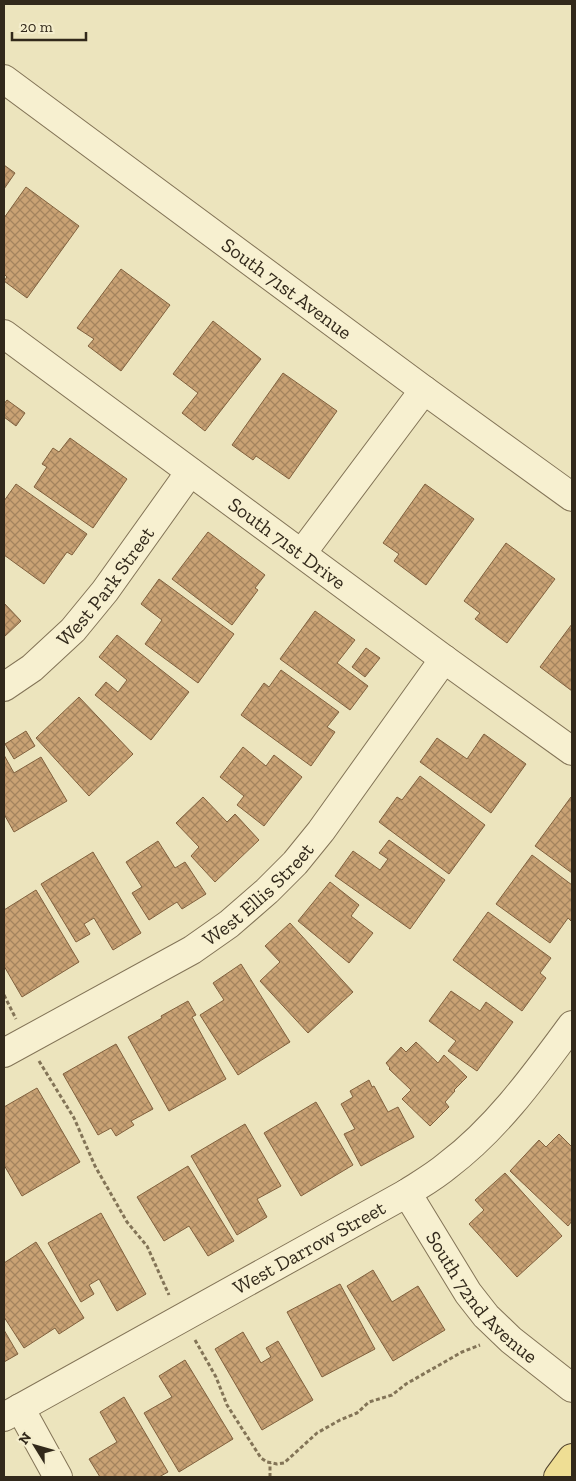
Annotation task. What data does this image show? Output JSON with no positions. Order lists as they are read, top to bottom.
{
  "streets": {
    "street": [
      "South 71st Avenue",
      "South 71st Drive",
      "West Park Street",
      "West Ellis Street",
      "West Darrow Street",
      "South 72nd Avenue"
    ]
  },
  "crossings": [
    ["South 71st Drive", "West Park Street"],
    ["South 71st Drive", "West Ellis Street"],
    ["West Darrow Street", "South 72nd Avenue"]
  ],
  "scale_bar": "20 m",
  "north": "top left"
}
